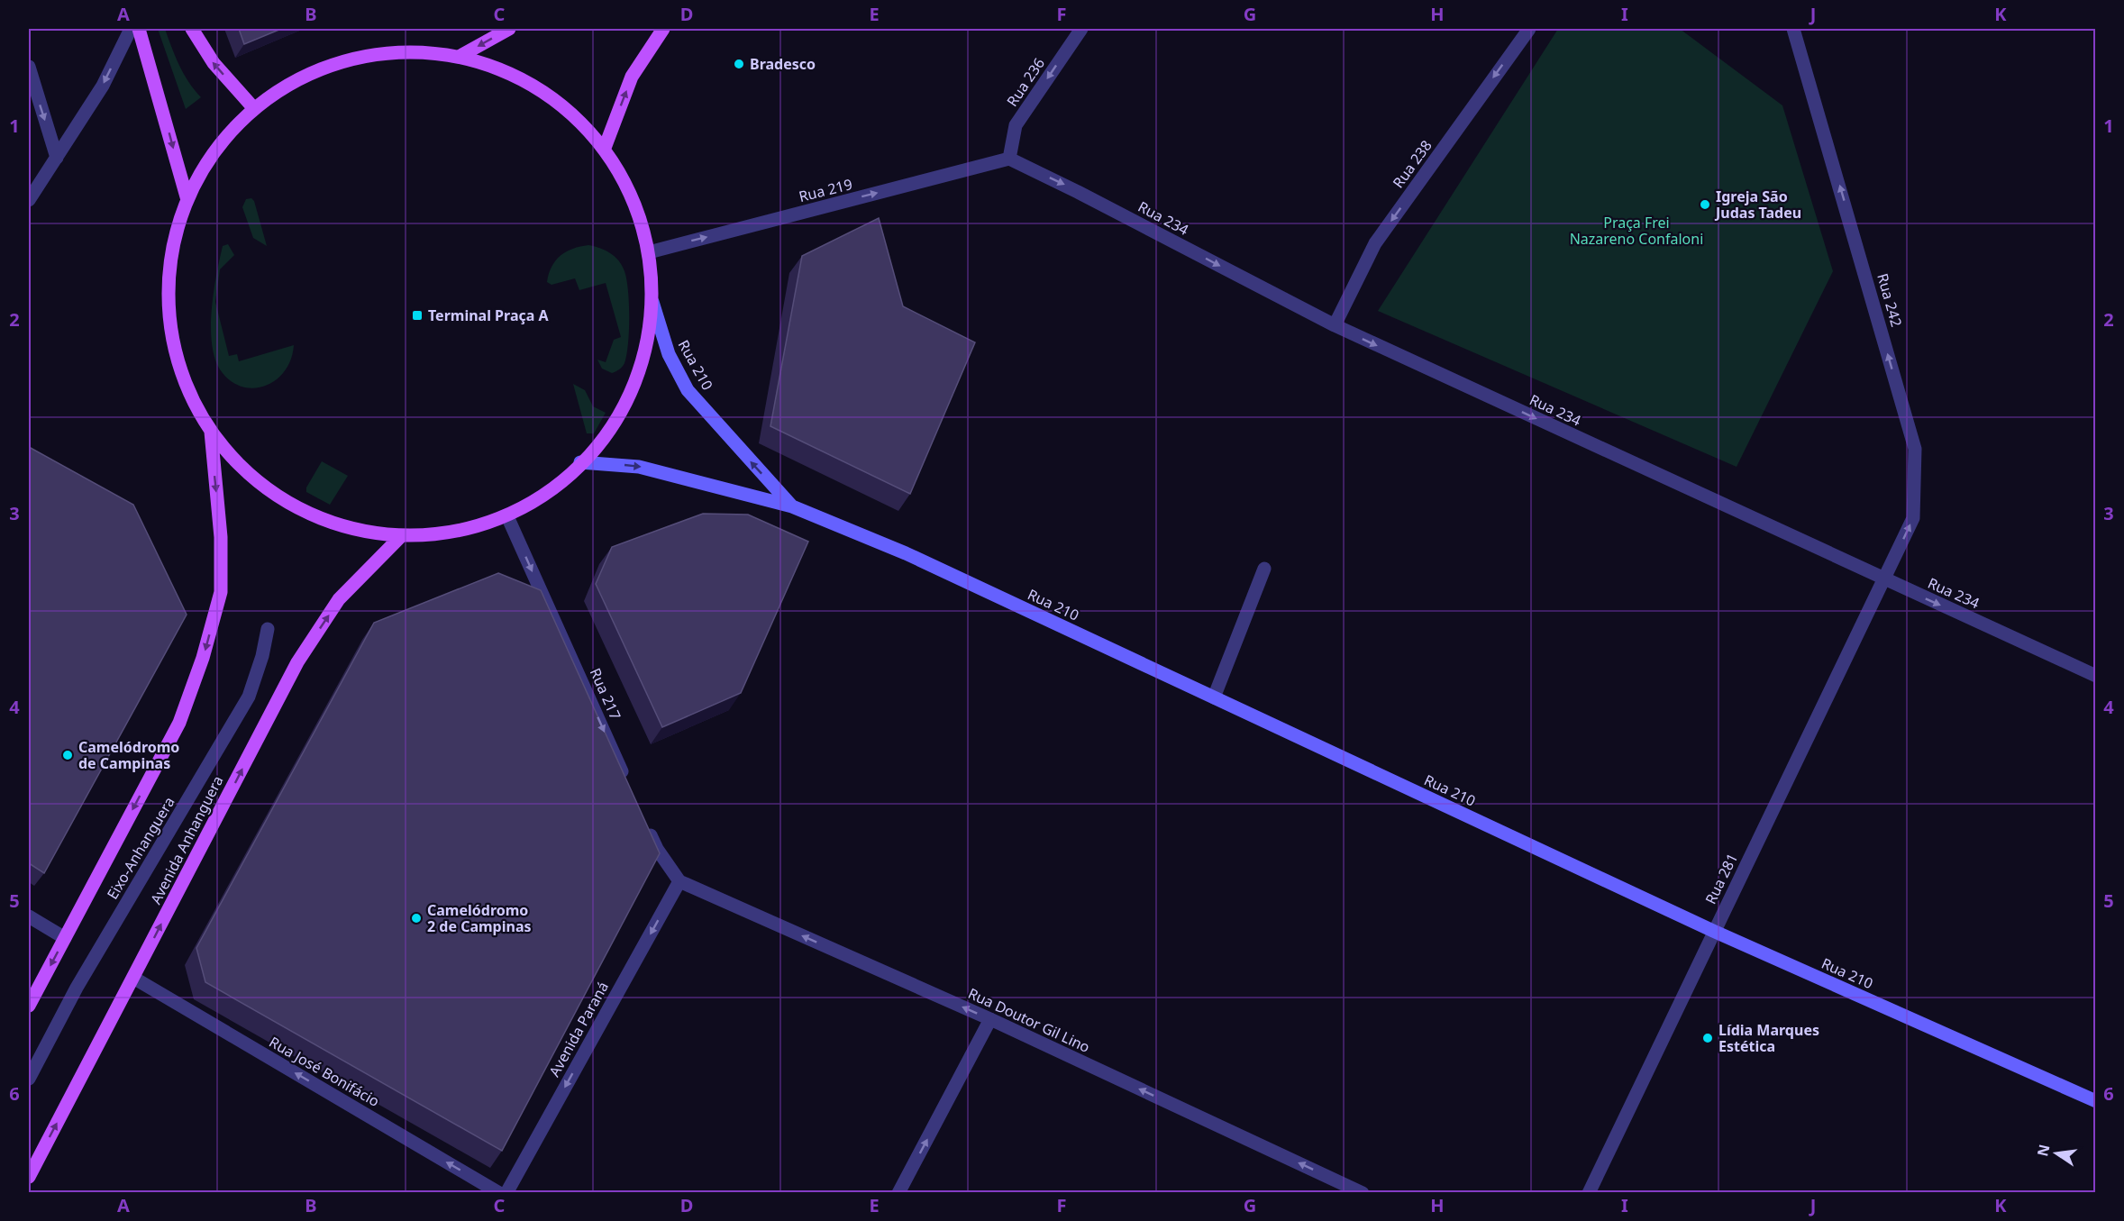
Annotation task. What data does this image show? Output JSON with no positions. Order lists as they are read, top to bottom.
{
  "streets": {
    "main road": ["Avenida Anhanguera"],
    "street": [
      "Rua 236",
      "Rua 238",
      "Rua 219",
      "Rua 234",
      "Rua 242",
      "Rua 210",
      "Rua 217",
      "Eixo-Anhanguera",
      "Rua 281",
      "Rua Doutor Gil Lino",
      "Avenida Paraná",
      "Rua José Bonifácio"
    ]
  },
  "crossings": [
    ["Rua 236", "Rua 219"],
    ["Rua 236", "Rua 234"],
    ["Rua 238", "Rua 234"],
    ["Rua 219", "Rua 234"],
    ["Rua 234", "Rua 242"],
    ["Rua 234", "Rua 281"],
    ["Rua 242", "Rua 281"],
    ["Rua 210", "Rua 281"],
    ["Avenida Anhanguera", "Rua José Bonifácio"],
    ["Rua Doutor Gil Lino", "Avenida Paraná"]
  ],
  "one_way": [
    "Rua 236",
    "Rua 238",
    "Rua 219",
    "Rua 234",
    "Rua 242",
    "Rua 217",
    "Rua Doutor Gil Lino",
    "Avenida Paraná",
    "Rua José Bonifácio"
  ],
  "parks": ["Praça Frei Nazareno Confaloni"],
  "places": {
    "other": [
      "Bradesco",
      "Igreja São Judas Tadeu",
      "Camelódromo de Campinas",
      "Camelódromo 2 de Campinas",
      "Lídia Marques Estética"
    ],
    "transit": ["Terminal Praça A"]
  },
  "north": "left",
  "grid": {
    "columns": [
      "A",
      "B",
      "C",
      "D",
      "E",
      "F",
      "G",
      "H",
      "I",
      "J",
      "K"
    ],
    "rows": [
      "1",
      "2",
      "3",
      "4",
      "5",
      "6"
    ]
  }
}
